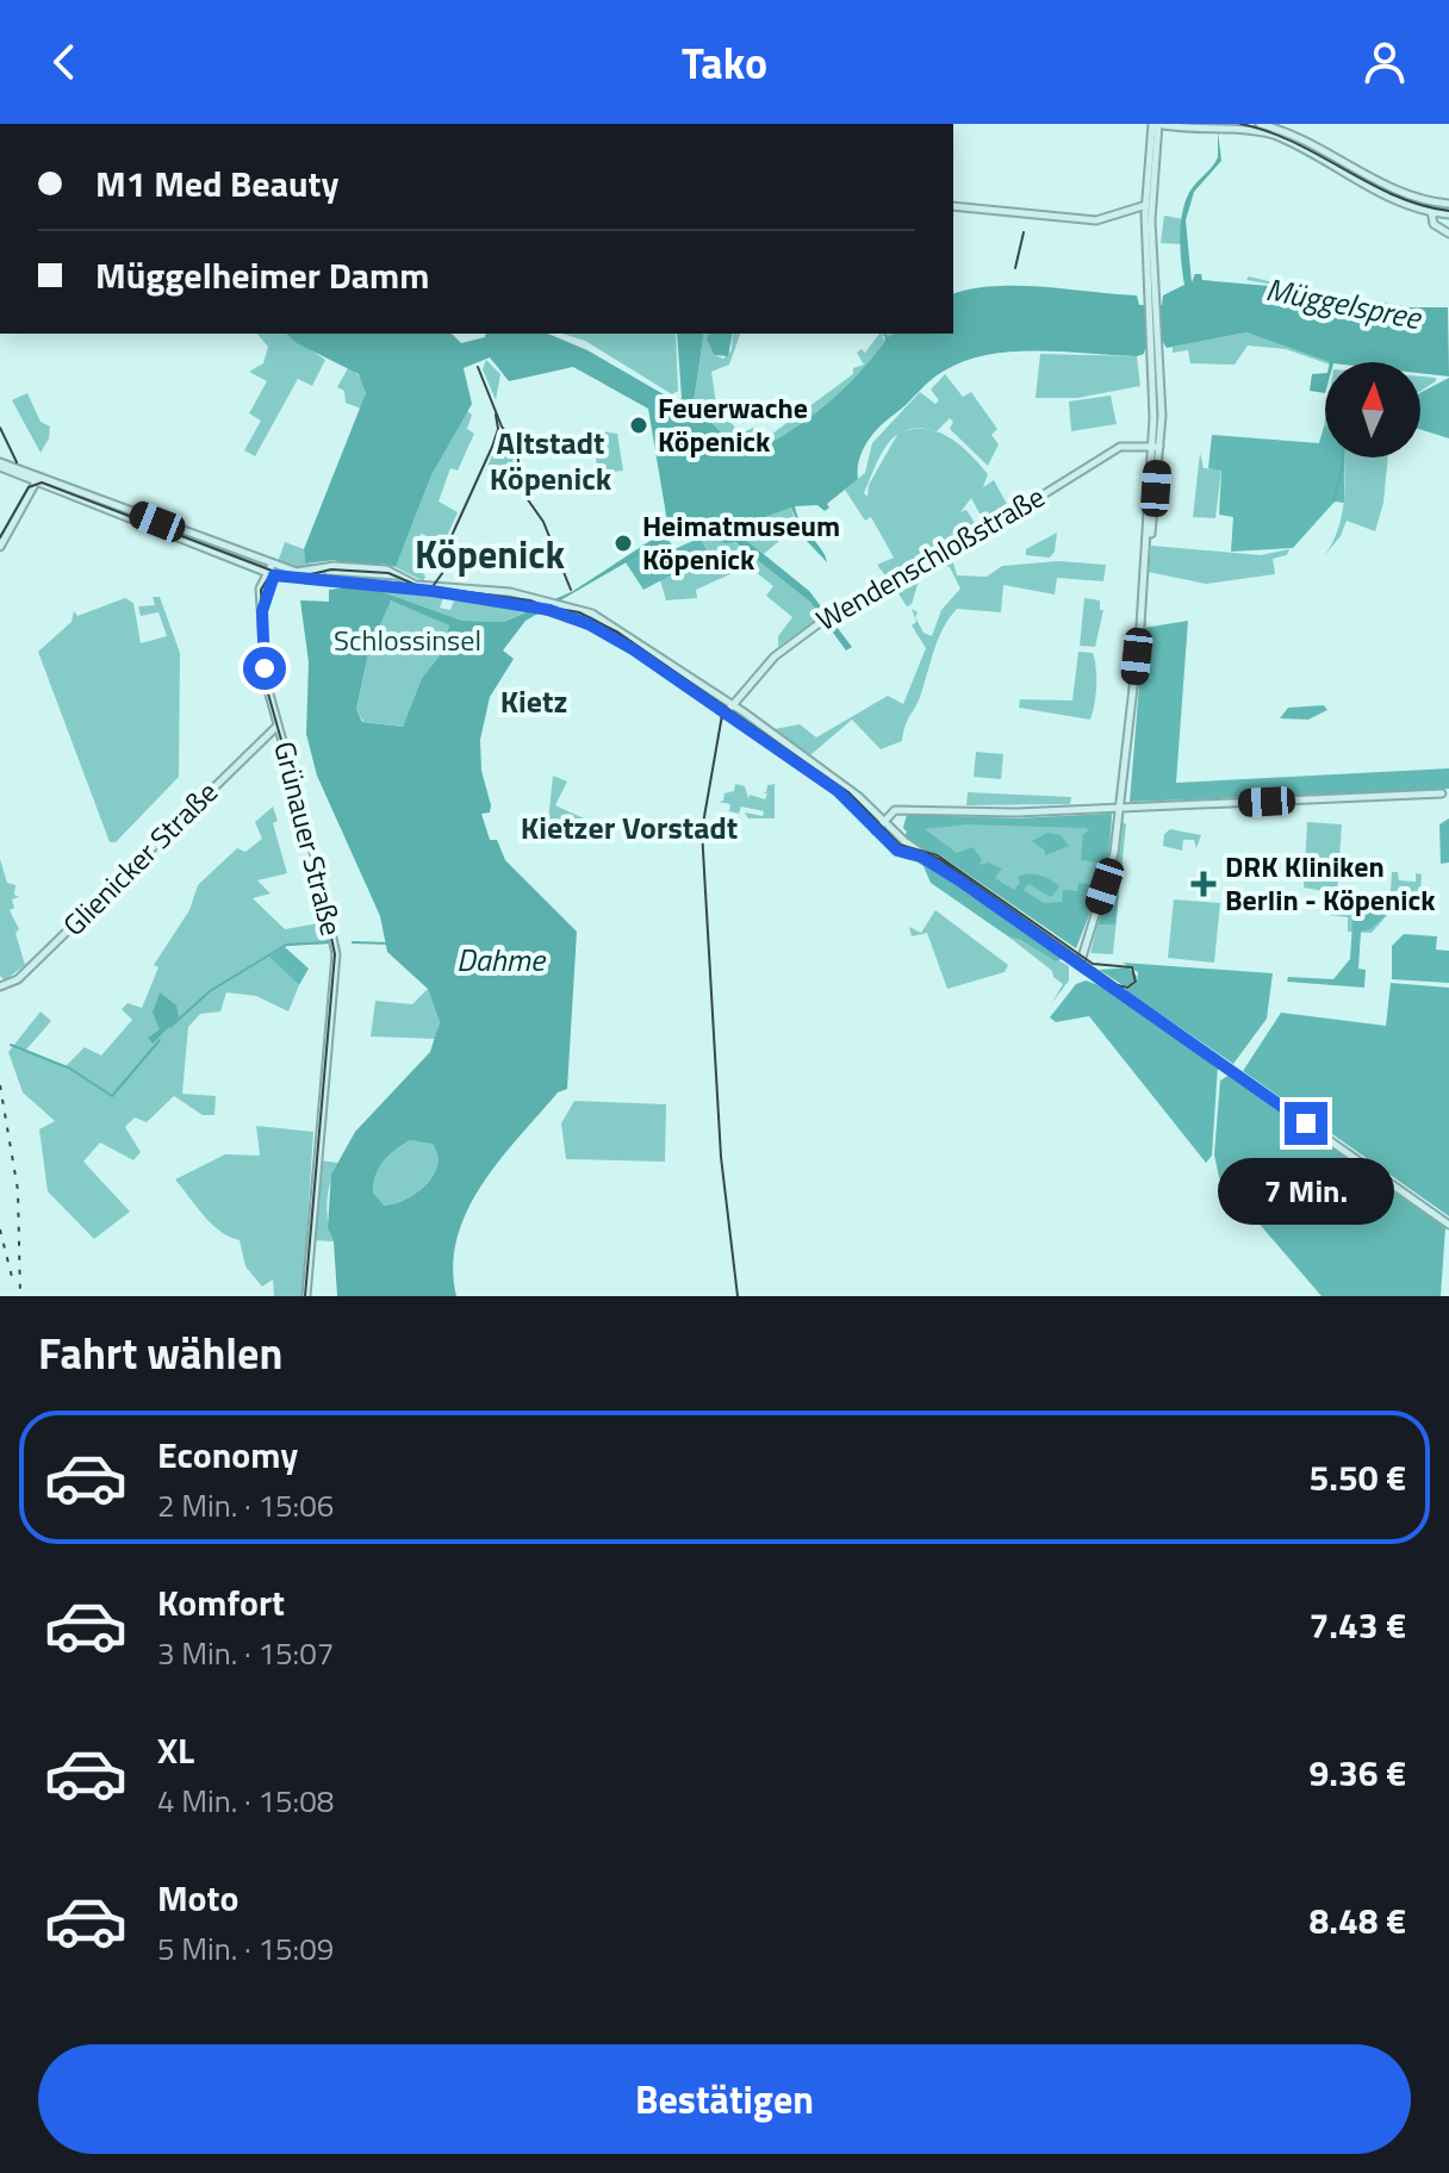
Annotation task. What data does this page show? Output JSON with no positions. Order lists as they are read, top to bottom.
{
  "streets": {
    "main road": ["Wendenschloßstraße", "Grünauer Straße", "Glienicker Straße"]
  },
  "crossings": [
    ["Grünauer Straße", "Glienicker Straße"]
  ],
  "districts": [
    "Altstadt Köpenick",
    "Köpenick",
    "Kietz",
    "Kietzer Vorstadt"
  ],
  "water": ["Müggelspree", "Dahme"],
  "parks": ["Schlossinsel"],
  "places": {
    "other": ["Feuerwache Köpenick", "Heimatmuseum Köpenick"],
    "health": ["DRK Kliniken Berlin - Köpenick"]
  },
  "north": "top",
  "page": {
    "header": "Tako",
    "banner": ["M1 Med Beauty", "Müggelheimer Damm"],
    "bubble": "7 Min.",
    "heading": "Fahrt wählen",
    "list": [
      {
        "name": "Economy",
        "note": "2 Min. · 15:06",
        "value": "5.50 €"
      },
      {
        "name": "Komfort",
        "note": "3 Min. · 15:07",
        "value": "7.43 €"
      },
      {
        "name": "XL",
        "note": "4 Min. · 15:08",
        "value": "9.36 €"
      },
      {
        "name": "Moto",
        "note": "5 Min. · 15:09",
        "value": "8.48 €"
      }
    ],
    "buttons": "Bestätigen"
  }
}
